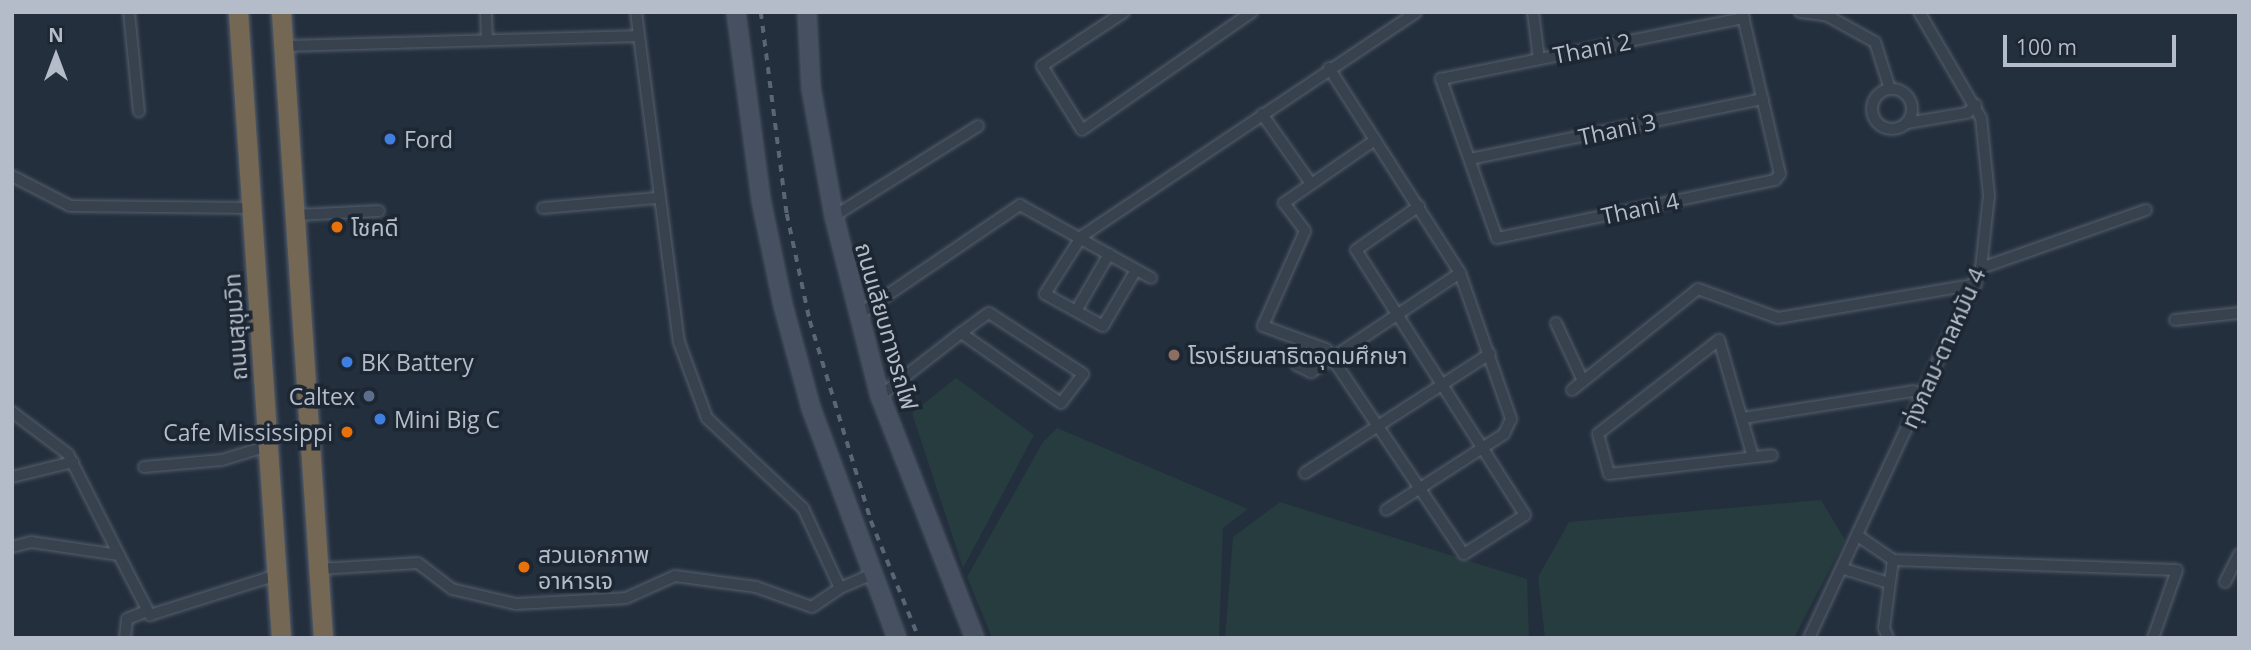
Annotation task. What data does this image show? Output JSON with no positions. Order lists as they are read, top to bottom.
{
  "streets": {
    "highway": ["ถนนสุขุมวิท"],
    "street": [
      "Thani 2",
      "Thani 3",
      "Thani 4",
      "ถนนเลียบทางรถไฟ",
      "ทุ่งกลม-ตาลหมัน 4"
    ]
  },
  "crossings": [
    ["Thani 2", "Thani 3"],
    ["Thani 2", "Thani 4"],
    ["Thani 3", "Thani 4"]
  ],
  "places": [
    "Ford",
    "โชคดี",
    "โรงเรียนสาธิตอุดมศึกษา",
    "BK Battery",
    "Caltex",
    "Mini Big C",
    "Cafe Mississippi",
    "สวนเอกภาพ อาหารเจ"
  ],
  "scale_bar": "100 m",
  "north": "top"
}
